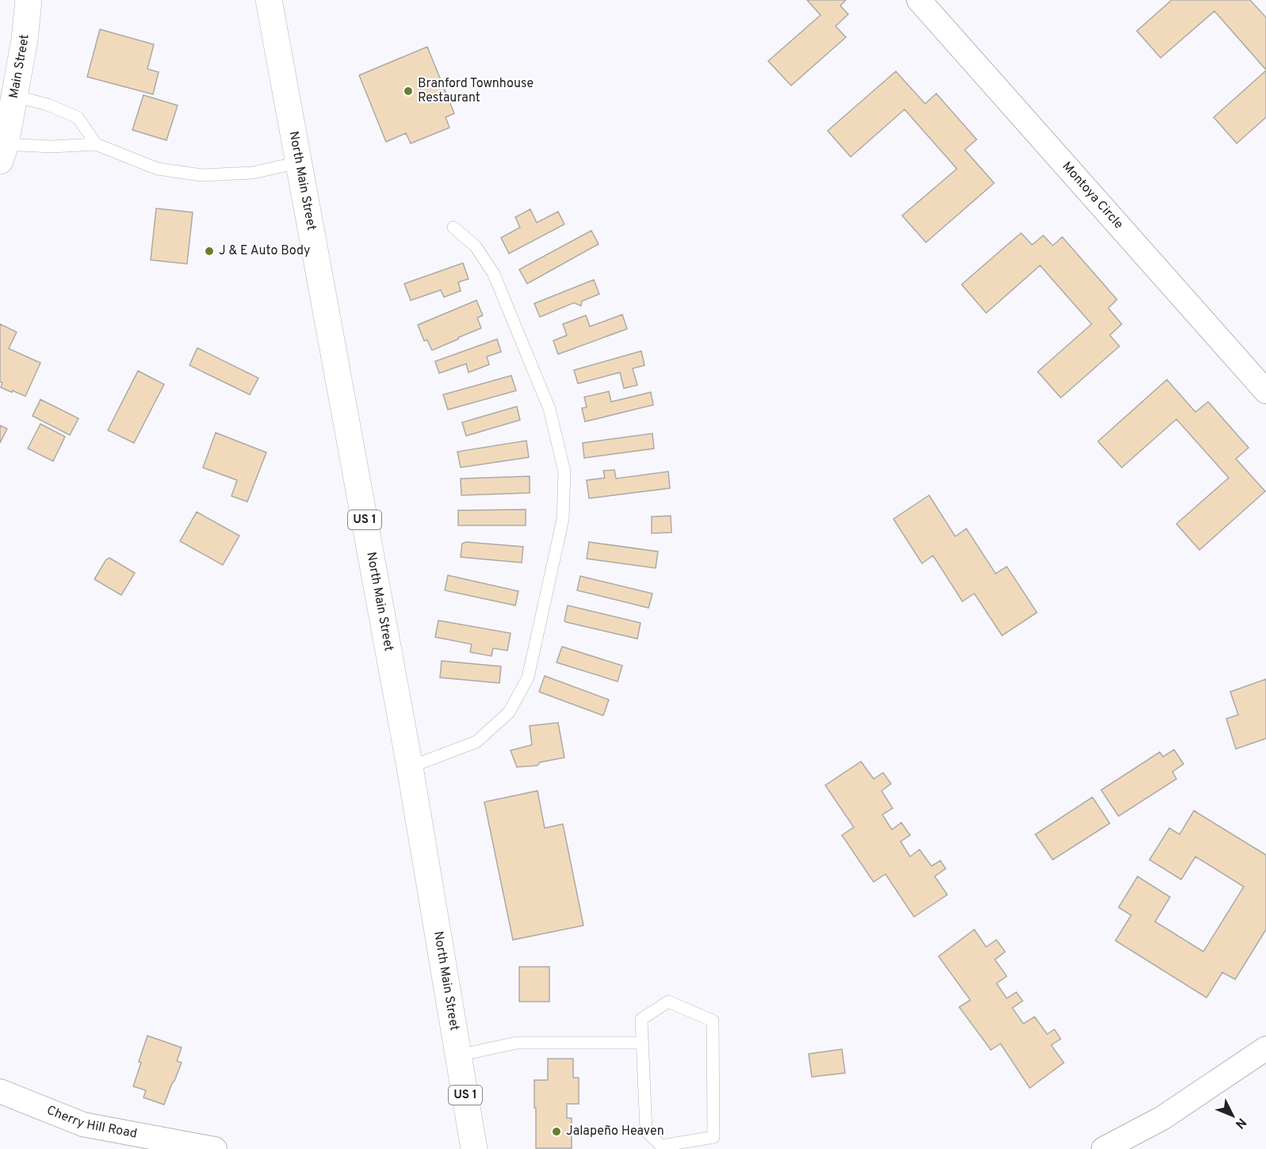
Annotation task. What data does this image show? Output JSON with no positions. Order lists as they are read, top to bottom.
{
  "streets": {
    "main road": ["Main Street", "North Main Street", "US 1"],
    "street": ["Montoya Circle", "Cherry Hill Road"]
  },
  "places": ["Branford Townhouse Restaurant", "J & E Auto Body", "Jalapeño Heaven"],
  "north": "bottom right"
}
